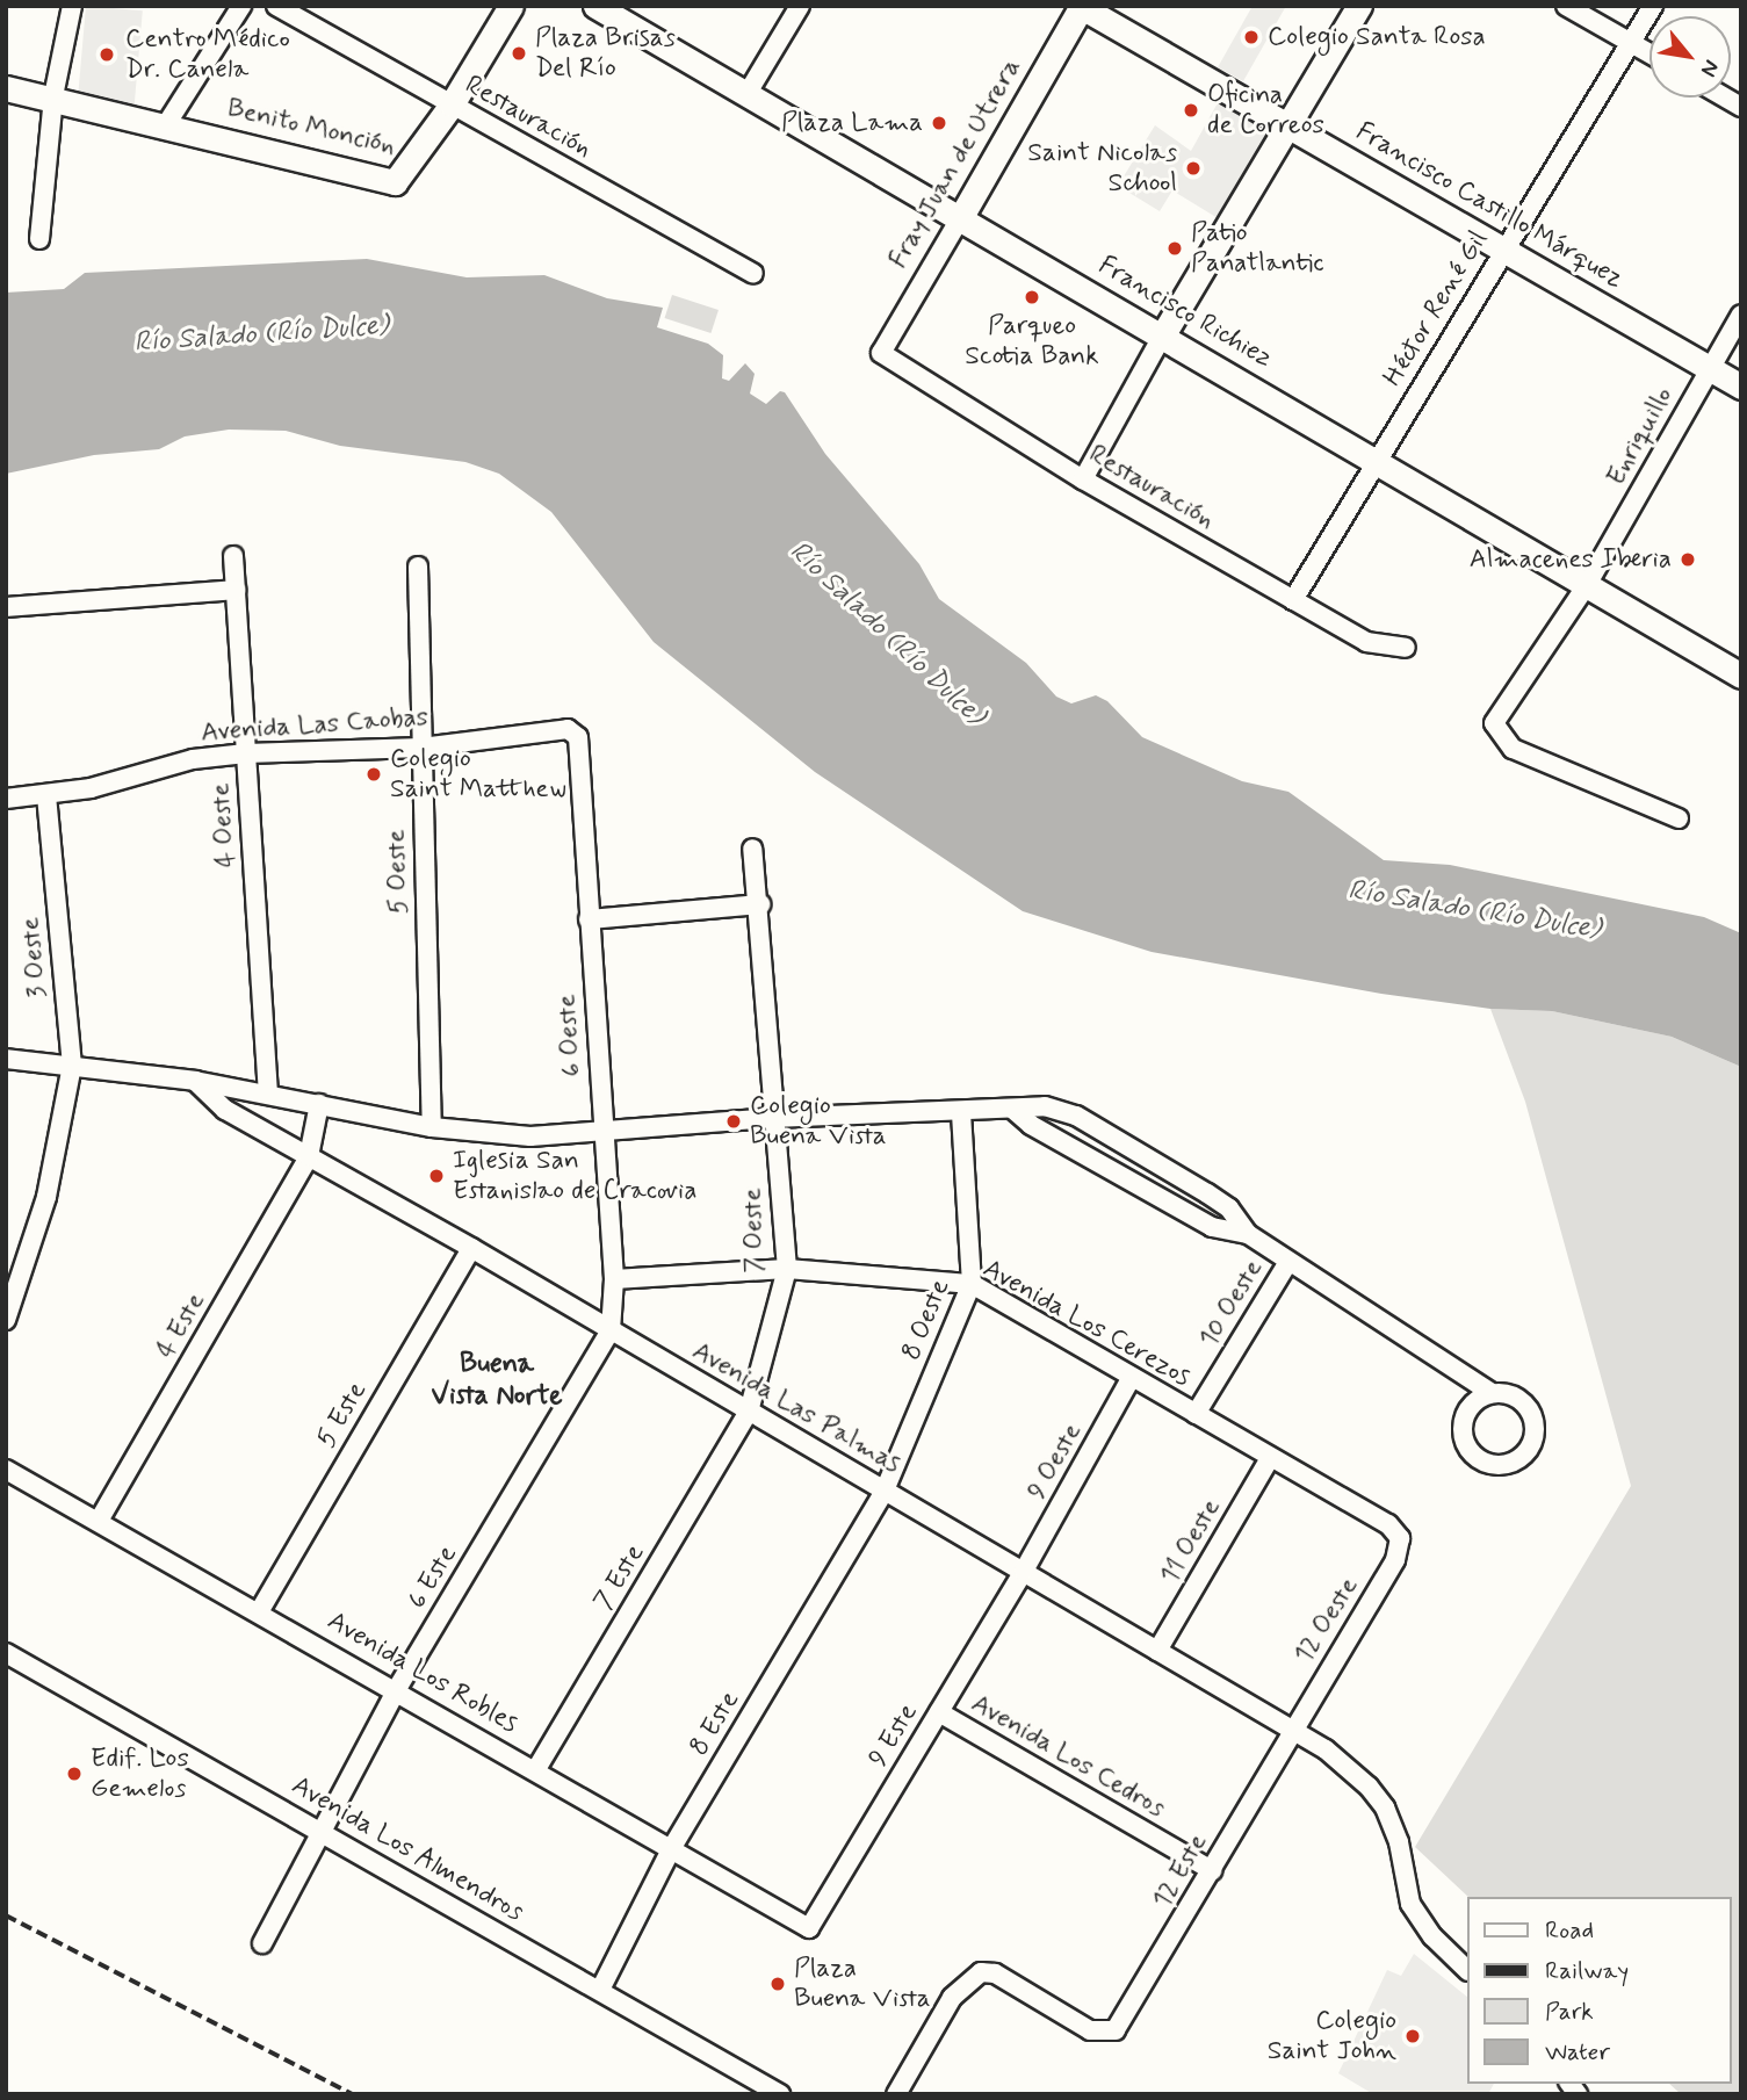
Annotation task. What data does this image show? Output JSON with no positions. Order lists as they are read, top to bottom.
{
  "streets": {
    "main road": [
      "Benito Monción",
      "Fray Juan de Utrera",
      "Francisco Castillo Márquez",
      "Francisco Richiez"
    ],
    "street": [
      "Restauración",
      "Héctor René Gil",
      "Enriquillo",
      "Avenida Las Caobas",
      "4 Oeste",
      "5 Oeste",
      "3 Oeste",
      "6 Oeste",
      "7 Oeste",
      "10 Oeste",
      "8 Oeste",
      "Avenida Los Cerezos",
      "4 Este",
      "Avenida Las Palmas",
      "5 Este",
      "9 Oeste",
      "11 Oeste",
      "6 Este",
      "7 Este",
      "12 Oeste",
      "Avenida Los Robles",
      "8 Este",
      "9 Este",
      "Avenida Los Cedros",
      "Avenida Los Almendros",
      "12 Este"
    ]
  },
  "crossings": [
    ["Restauración", "Benito Monción"],
    ["Restauración", "Fray Juan de Utrera"],
    ["Restauración", "Héctor René Gil"],
    ["Fray Juan de Utrera", "Francisco Castillo Márquez"],
    ["Fray Juan de Utrera", "Francisco Richiez"],
    ["Francisco Castillo Márquez", "Héctor René Gil"],
    ["Francisco Castillo Márquez", "Enriquillo"],
    ["Héctor René Gil", "Francisco Richiez"],
    ["Francisco Richiez", "Enriquillo"],
    ["Avenida Las Caobas", "4 Oeste"],
    ["Avenida Las Caobas", "5 Oeste"],
    ["Avenida Las Caobas", "3 Oeste"],
    ["Avenida Las Caobas", "6 Oeste"],
    ["6 Oeste", "Avenida Los Cerezos"],
    ["6 Oeste", "Avenida Las Palmas"],
    ["6 Oeste", "6 Este"],
    ["7 Oeste", "Avenida Los Cerezos"],
    ["7 Oeste", "Avenida Las Palmas"],
    ["7 Oeste", "7 Este"],
    ["10 Oeste", "Avenida Los Cerezos"],
    ["8 Oeste", "Avenida Los Cerezos"],
    ["8 Oeste", "Avenida Las Palmas"],
    ["8 Oeste", "8 Este"],
    ["Avenida Los Cerezos", "9 Oeste"],
    ["Avenida Los Cerezos", "11 Oeste"],
    ["Avenida Los Cerezos", "12 Oeste"],
    ["4 Este", "Avenida Las Palmas"],
    ["4 Este", "Avenida Los Robles"],
    ["Avenida Las Palmas", "5 Este"],
    ["Avenida Las Palmas", "9 Oeste"],
    ["Avenida Las Palmas", "11 Oeste"],
    ["Avenida Las Palmas", "6 Este"],
    ["Avenida Las Palmas", "7 Este"],
    ["Avenida Las Palmas", "12 Oeste"],
    ["Avenida Las Palmas", "8 Este"],
    ["Avenida Las Palmas", "9 Este"],
    ["Avenida Las Palmas", "12 Este"],
    ["5 Este", "Avenida Los Robles"],
    ["9 Oeste", "9 Este"],
    ["6 Este", "Avenida Los Robles"],
    ["6 Este", "Avenida Los Almendros"],
    ["7 Este", "Avenida Los Robles"],
    ["12 Oeste", "12 Este"],
    ["Avenida Los Robles", "8 Este"],
    ["Avenida Los Robles", "9 Este"],
    ["8 Este", "Avenida Los Almendros"],
    ["9 Este", "Avenida Los Cedros"],
    ["Avenida Los Cedros", "12 Este"]
  ],
  "districts": ["Buena Vista Norte"],
  "water": ["Río Salado (Río Dulce)"],
  "places": [
    "Colegio Santa Rosa",
    "Plaza Brisas Del Río",
    "Centro Médico Dr. Canela",
    "Oficina de Correos",
    "Plaza Lama",
    "Saint Nicolas School",
    "Patio Panatlantic",
    "Parqueo Scotia Bank",
    "Almacenes Iberia",
    "Colegio Saint Matthew",
    "Colegio Buena Vista",
    "Iglesia San Estanislao de Cracovia",
    "Edif. Los Gemelos",
    "Plaza Buena Vista",
    "Colegio Saint John"
  ],
  "legend": [
    "Road",
    "Railway",
    "Park",
    "Water"
  ],
  "north": "bottom right"
}
